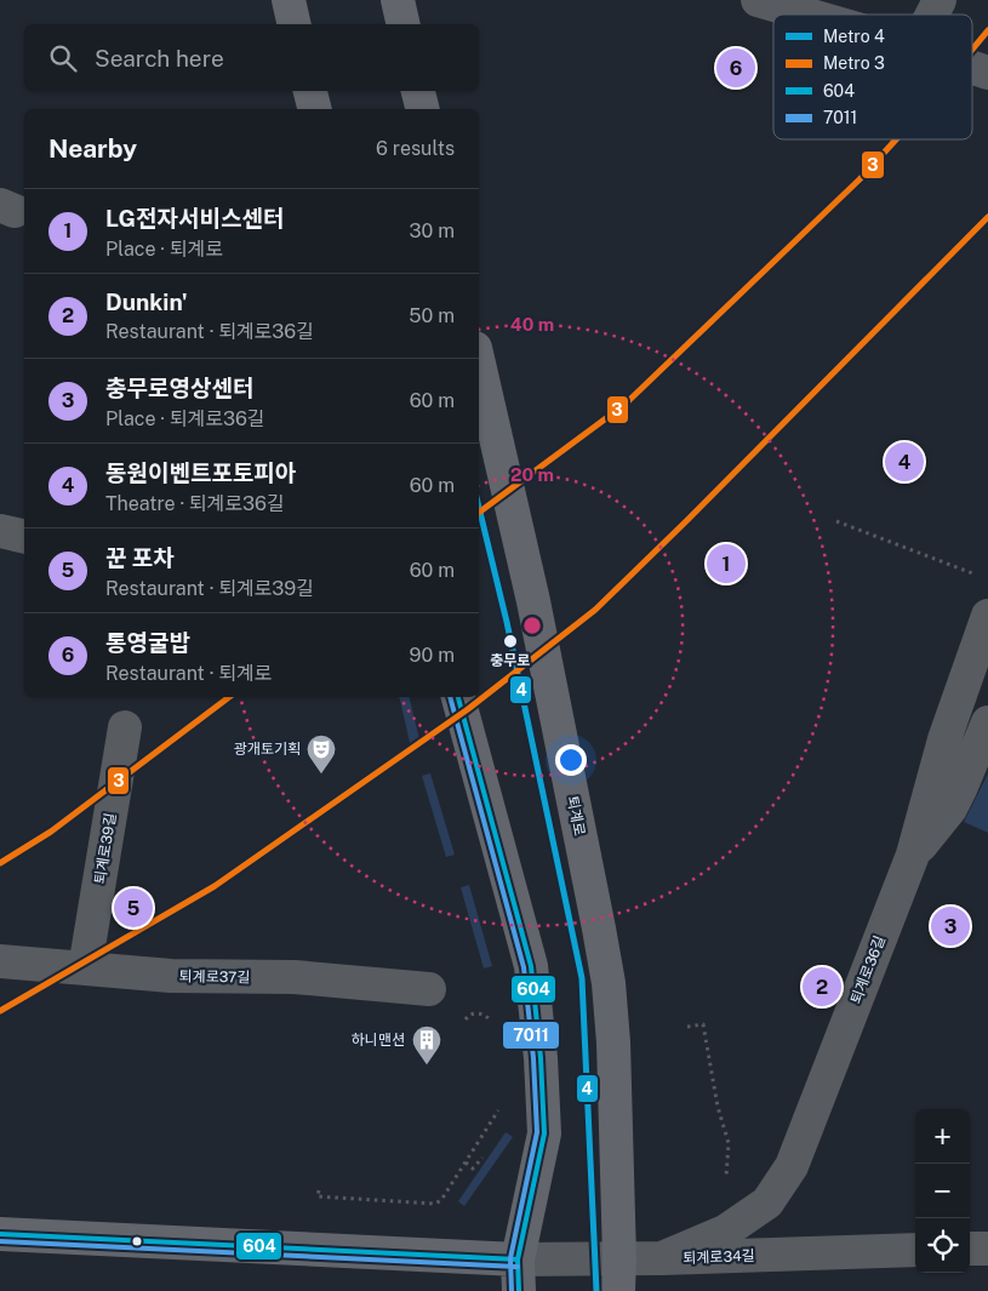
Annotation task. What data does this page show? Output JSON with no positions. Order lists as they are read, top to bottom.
{
  "streets": {
    "main road": ["퇴계로"],
    "street": [
      "퇴계로39길",
      "퇴계로36길",
      "퇴계로37길",
      "퇴계로34길"
    ]
  },
  "crossings": [
    ["퇴계로", "퇴계로34길"],
    ["퇴계로39길", "퇴계로37길"],
    ["퇴계로36길", "퇴계로34길"]
  ],
  "places": {
    "other": ["충무로"],
    "theatre": ["광개토기획"],
    "building": ["하니맨션"]
  },
  "lines": [
    "metro line 3",
    "metro line 4",
    "transit line 604",
    "transit line 7011"
  ],
  "legend": [
    "Metro 4",
    "Metro 3",
    "604",
    "7011"
  ],
  "page": {
    "search": "Search here",
    "pins": [
      "6",
      "4",
      "1",
      "5",
      "3",
      "2"
    ],
    "heading": ["Nearby", "6 results"],
    "list": [
      {
        "mark": "1",
        "name": "LG전자서비스센터",
        "note": "Place · 퇴계로",
        "value": "30 m"
      },
      {
        "mark": "2",
        "name": "Dunkin'",
        "note": "Restaurant · 퇴계로36길",
        "value": "50 m"
      },
      {
        "mark": "3",
        "name": "충무로영상센터",
        "note": "Place · 퇴계로36길",
        "value": "60 m"
      },
      {
        "mark": "4",
        "name": "동원이벤트포토피아",
        "note": "Theatre · 퇴계로36길",
        "value": "60 m"
      },
      {
        "mark": "5",
        "name": "꾼 포차",
        "note": "Restaurant · 퇴계로39길",
        "value": "60 m"
      },
      {
        "mark": "6",
        "name": "통영굴밥",
        "note": "Restaurant · 퇴계로",
        "value": "90 m"
      }
    ],
    "map_buttons": ["+", "−"]
  },
  "rings": ["40 m", "20 m"]
}
